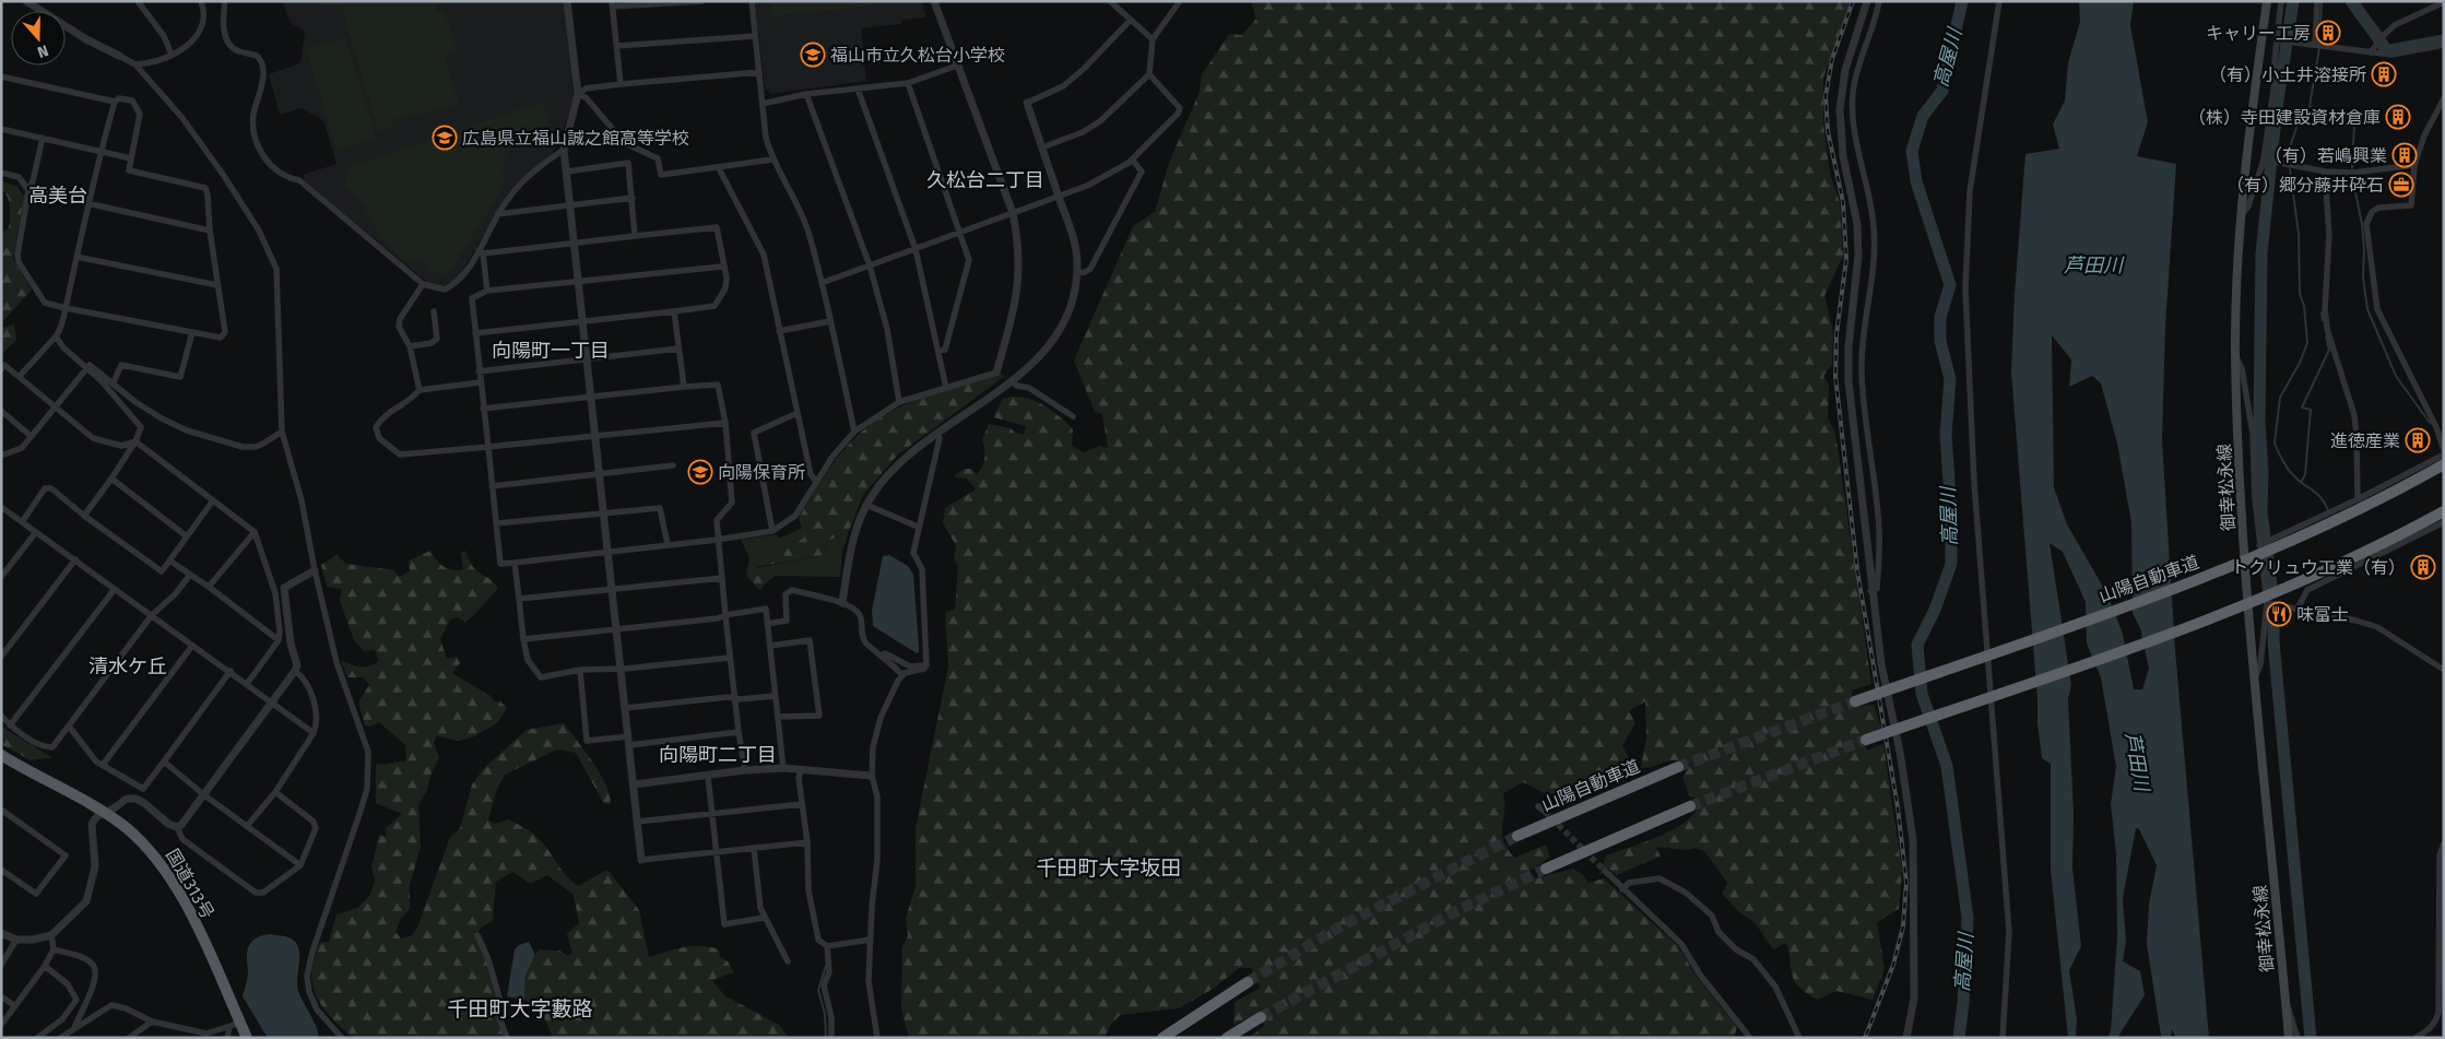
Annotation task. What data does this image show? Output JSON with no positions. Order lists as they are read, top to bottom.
{
  "streets": {
    "highway": ["山陽自動車道", "国道313号"],
    "main road": ["御幸松永線"]
  },
  "districts": [
    "久松台二丁目",
    "高美台",
    "向陽町一丁目",
    "清水ケ丘",
    "向陽町二丁目",
    "千田町大字坂田",
    "千田町大字藪路"
  ],
  "water": ["高屋川", "芦田川"],
  "places": {
    "building": [
      "キャリー工房",
      "（有）小土井溶接所",
      "（株）寺田建設資材倉庫",
      "（有）若嶋興業",
      "進徳産業",
      "トクリュウ工業（有）"
    ],
    "school or university": ["福山市立久松台小学校", "広島県立福山誠之館高等学校", "向陽保育所"],
    "office": ["（有）郷分藤井砕石"],
    "restaurant": ["味富士"]
  },
  "north": "bottom"
}
